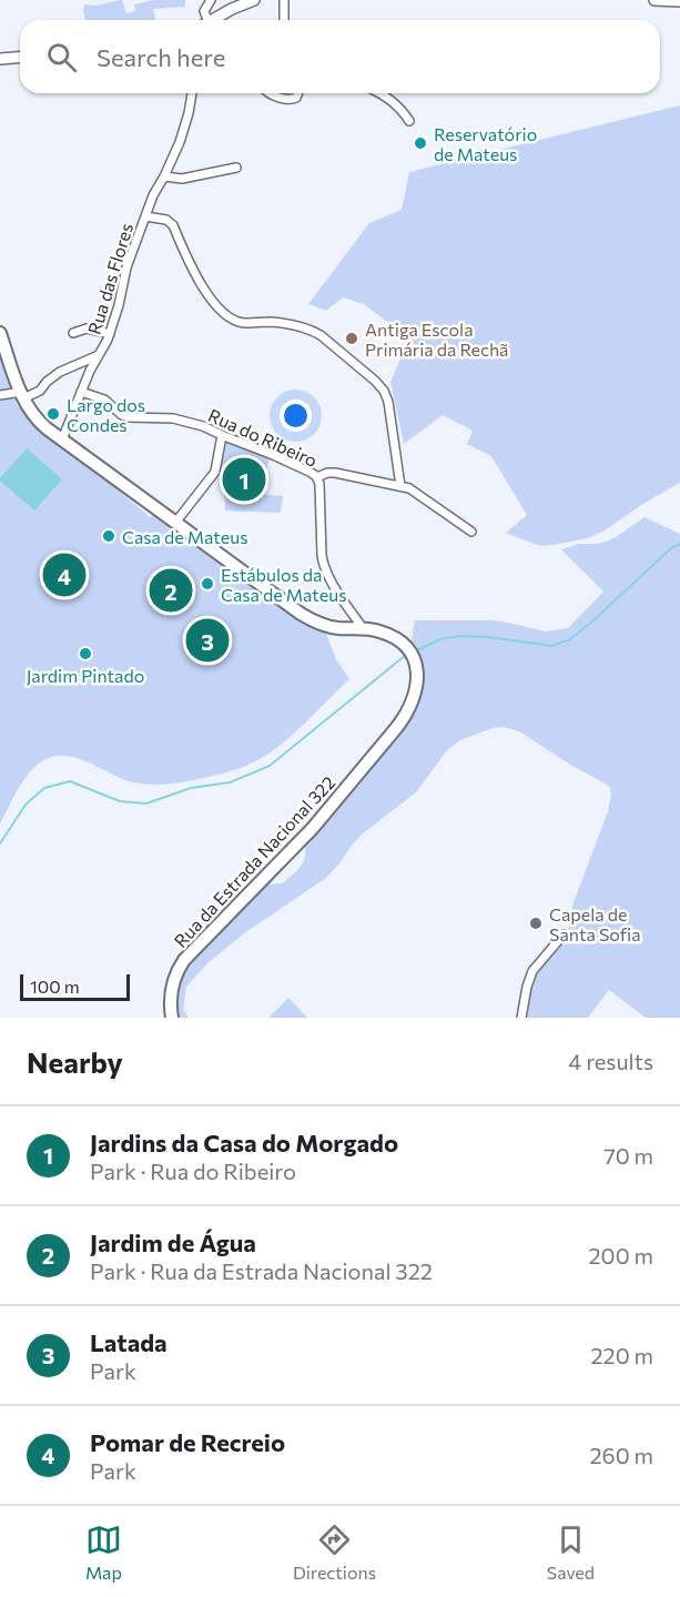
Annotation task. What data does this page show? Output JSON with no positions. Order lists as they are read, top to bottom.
{
  "streets": {
    "main road": ["Rua da Estrada Nacional 322"],
    "street": ["Rua das Flores", "Rua do Ribeiro"]
  },
  "crossings": [
    ["Rua das Flores", "Rua do Ribeiro"],
    ["Rua das Flores", "Rua da Estrada Nacional 322"],
    ["Rua do Ribeiro", "Rua da Estrada Nacional 322"]
  ],
  "places": [
    "Reservatório de Mateus",
    "Antiga Escola Primária da Rechã",
    "Largo dos Condes",
    "Casa de Mateus",
    "Estábulos da Casa de Mateus",
    "Jardim Pintado",
    "Capela de Santa Sofia"
  ],
  "scale_bar": "100 m",
  "page": {
    "search": "Search here",
    "pins": [
      "1",
      "4",
      "2",
      "3"
    ],
    "scale": "100 m",
    "heading": ["Nearby", "4 results"],
    "list": [
      {
        "mark": "1",
        "name": "Jardins da Casa do Morgado",
        "note": "Park · Rua do Ribeiro",
        "value": "70 m"
      },
      {
        "mark": "2",
        "name": "Jardim de Água",
        "note": "Park · Rua da Estrada Nacional 322",
        "value": "200 m"
      },
      {
        "mark": "3",
        "name": "Latada",
        "note": "Park",
        "value": "220 m"
      },
      {
        "mark": "4",
        "name": "Pomar de Recreio",
        "note": "Park",
        "value": "260 m"
      }
    ],
    "nav": ["Map", "Directions", "Saved"]
  }
}
